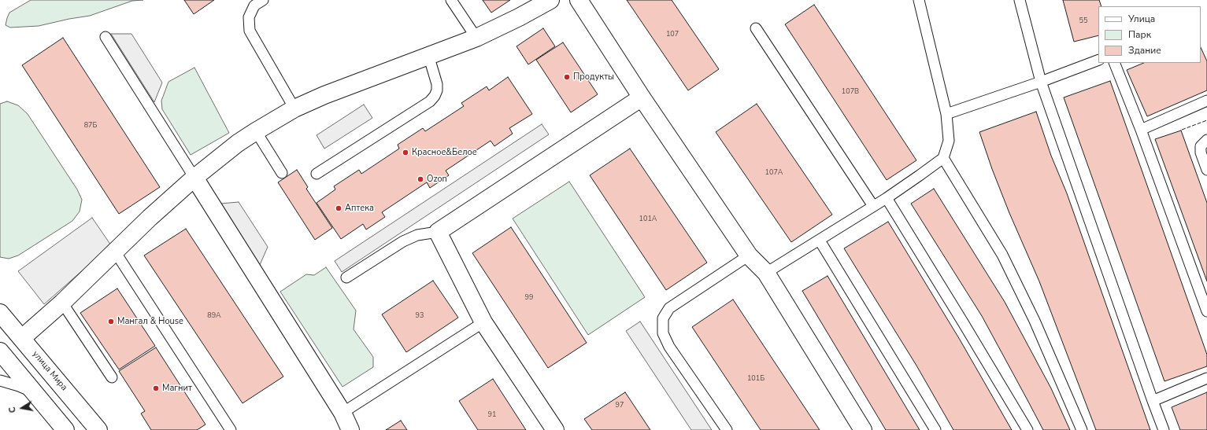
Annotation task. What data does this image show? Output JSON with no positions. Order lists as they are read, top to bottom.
{
  "streets": {
    "street": ["улица Мира"]
  },
  "places": [
    "Продукты",
    "Красное&Белое",
    "Ozon",
    "Аптека",
    "Мангал & House",
    "Магнит"
  ],
  "house_numbers": [
    "55",
    "107",
    "107В",
    "87Б",
    "107А",
    "101А",
    "99",
    "89А",
    "93",
    "101Б",
    "97",
    "91"
  ],
  "legend": ["Улица", "Парк", "Здание"],
  "north": "left"
}
